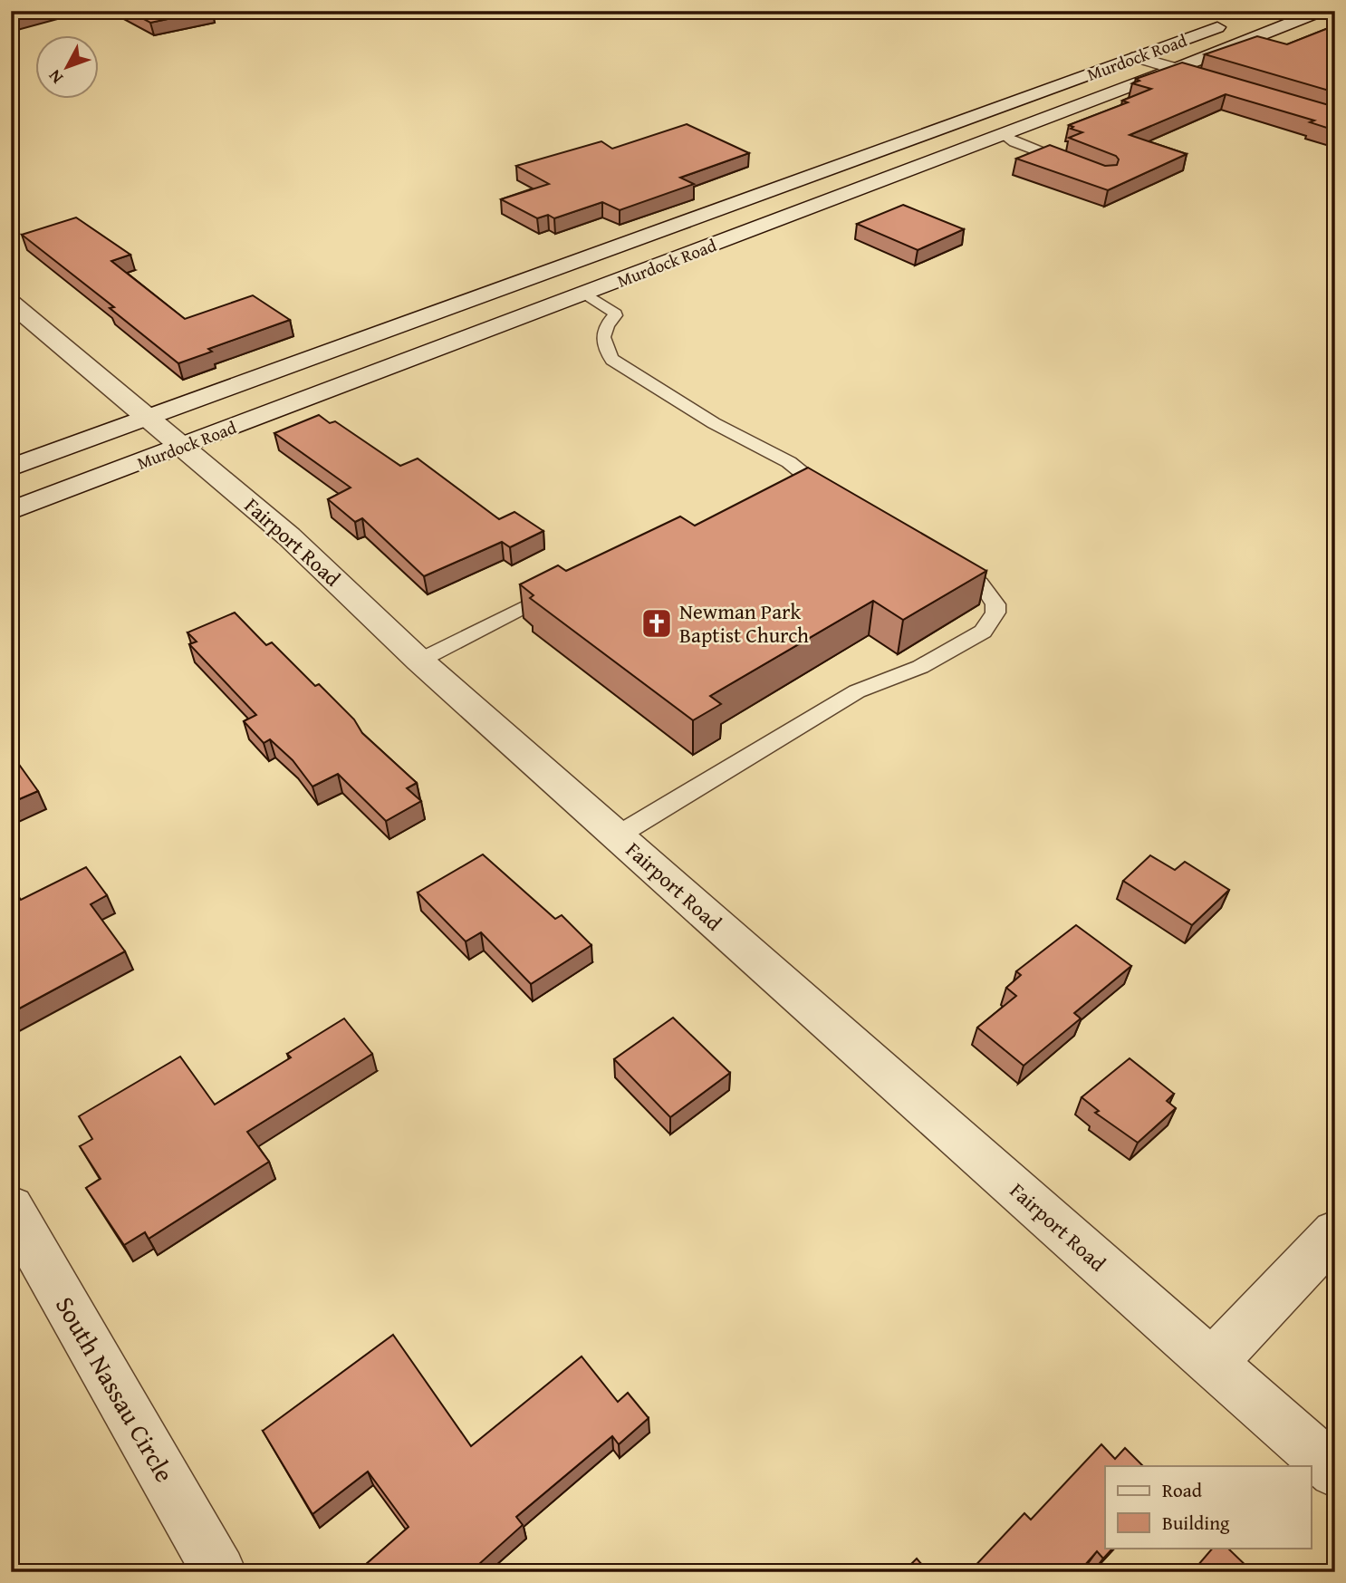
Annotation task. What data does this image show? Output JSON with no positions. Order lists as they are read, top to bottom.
{
  "streets": {
    "main road": ["Murdock Road", "Fairport Road", "South Nassau Circle"]
  },
  "crossings": [
    ["Murdock Road", "Fairport Road"]
  ],
  "places": {
    "church": ["Newman Park Baptist Church"]
  },
  "legend": ["Road", "Building"],
  "north": "bottom left"
}
